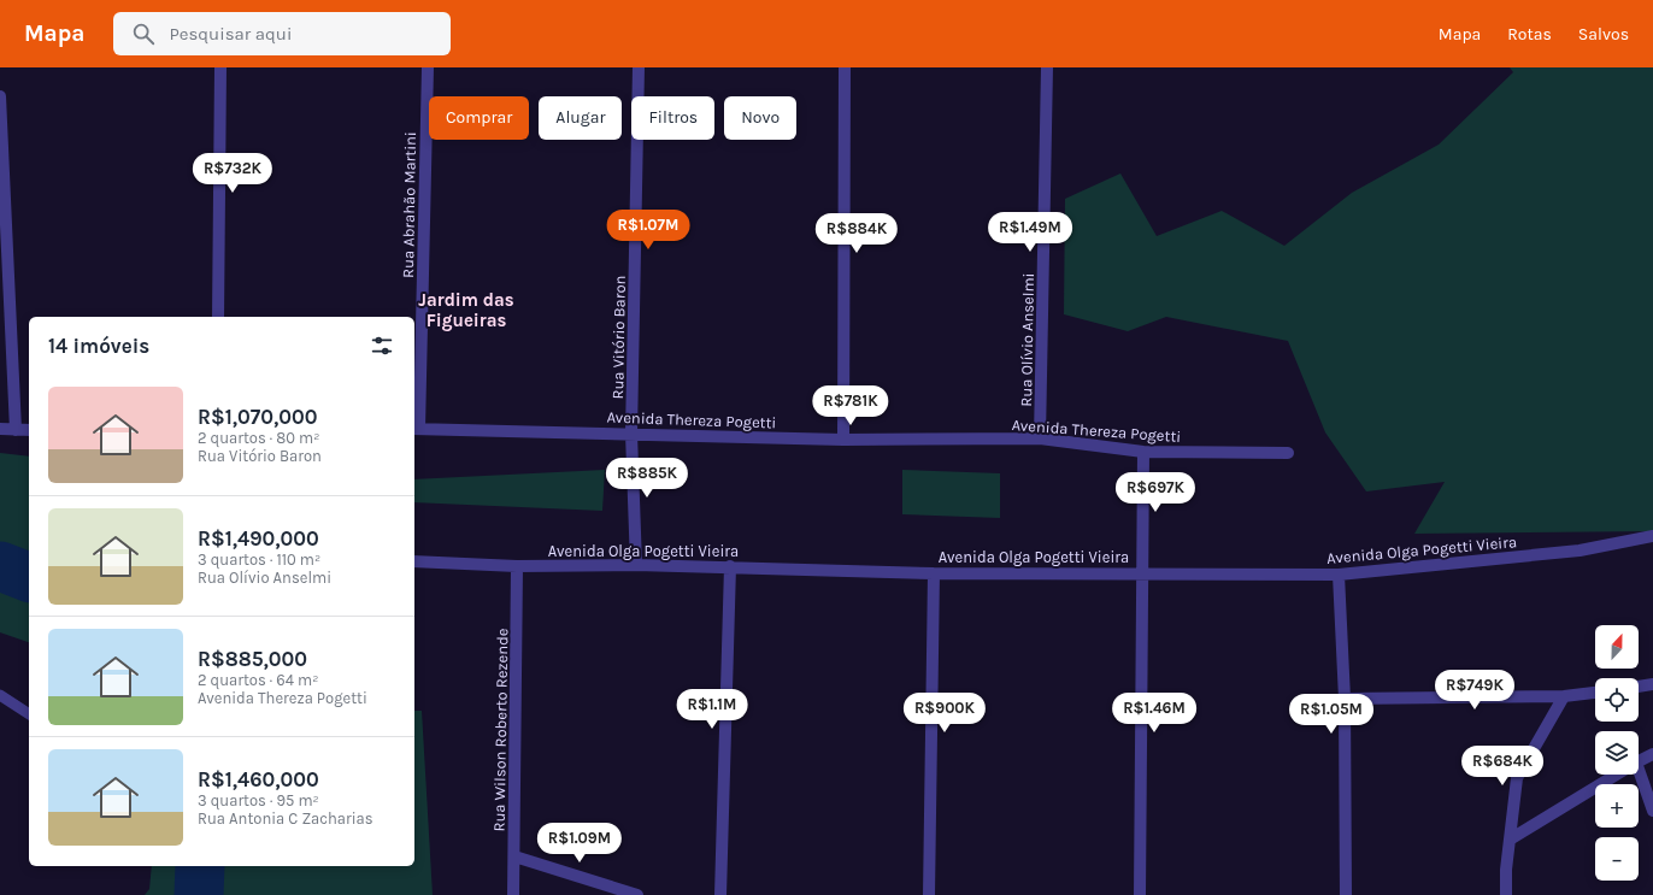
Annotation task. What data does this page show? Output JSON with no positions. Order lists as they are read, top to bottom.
{
  "streets": {
    "street": [
      "Rua Abrahão Martini",
      "Rua Vitório Baron",
      "Rua Olívio Anselmi",
      "Avenida Thereza Pogetti",
      "Avenida Olga Pogetti Vieira",
      "Rua Wilson Roberto Rezende"
    ]
  },
  "crossings": [
    ["Rua Abrahão Martini", "Avenida Thereza Pogetti"],
    ["Rua Vitório Baron", "Avenida Thereza Pogetti"],
    ["Rua Vitório Baron", "Avenida Olga Pogetti Vieira"],
    ["Rua Olívio Anselmi", "Avenida Thereza Pogetti"],
    ["Avenida Olga Pogetti Vieira", "Rua Wilson Roberto Rezende"]
  ],
  "districts": ["Jardim das Figueiras"],
  "north": "top",
  "page": {
    "header": "Mapa",
    "search": "Pesquisar aqui",
    "nav": ["Mapa", "Rotas", "Salvos"],
    "chip": [
      "Comprar",
      "Alugar",
      "Filtros",
      "Novo"
    ],
    "price": [
      "R$732K",
      "R$1.07M",
      "R$1.49M",
      "R$884K",
      "R$781K",
      "R$885K",
      "R$697K",
      "R$749K",
      "R$1.1M",
      "R$900K",
      "R$1.46M",
      "R$1.05M",
      "R$684K",
      "R$1.09M"
    ],
    "heading": "14 imóveis",
    "list": [
      {
        "name": "R$1,070,000",
        "note": "2 quartos · 80 m² · Rua Vitório Baron"
      },
      {
        "name": "R$1,490,000",
        "note": "3 quartos · 110 m² · Rua Olívio Anselmi"
      },
      {
        "name": "R$885,000",
        "note": "2 quartos · 64 m² · Avenida Thereza Pogetti"
      },
      {
        "name": "R$1,460,000",
        "note": "3 quartos · 95 m² · Rua Antonia C Zacharias"
      }
    ],
    "map_buttons": ["+", "−"]
  }
}
